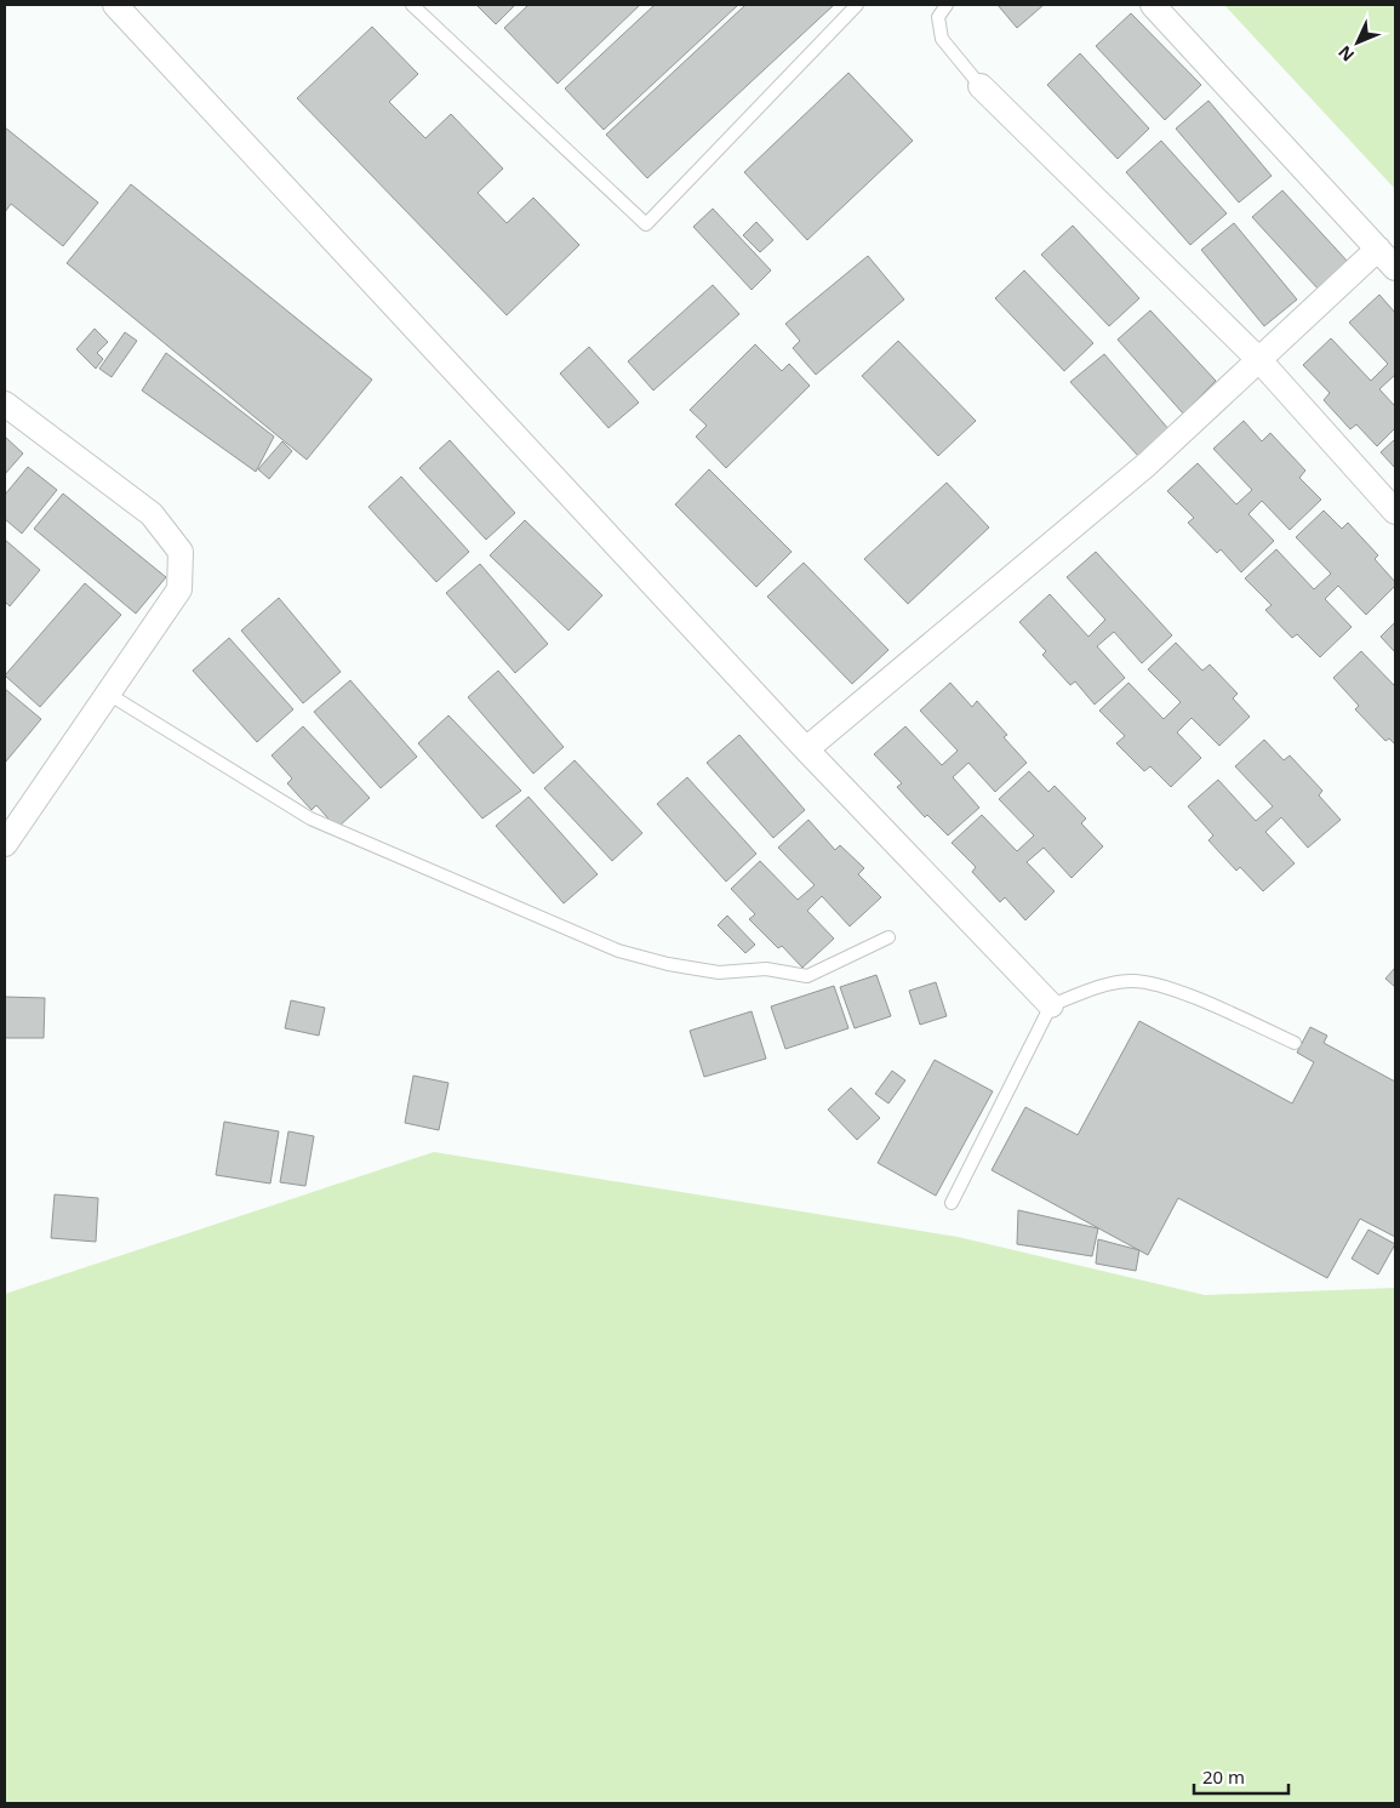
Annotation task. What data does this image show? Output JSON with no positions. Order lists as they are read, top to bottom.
{
  "scale_bar": "20 m",
  "north": "bottom left"
}
